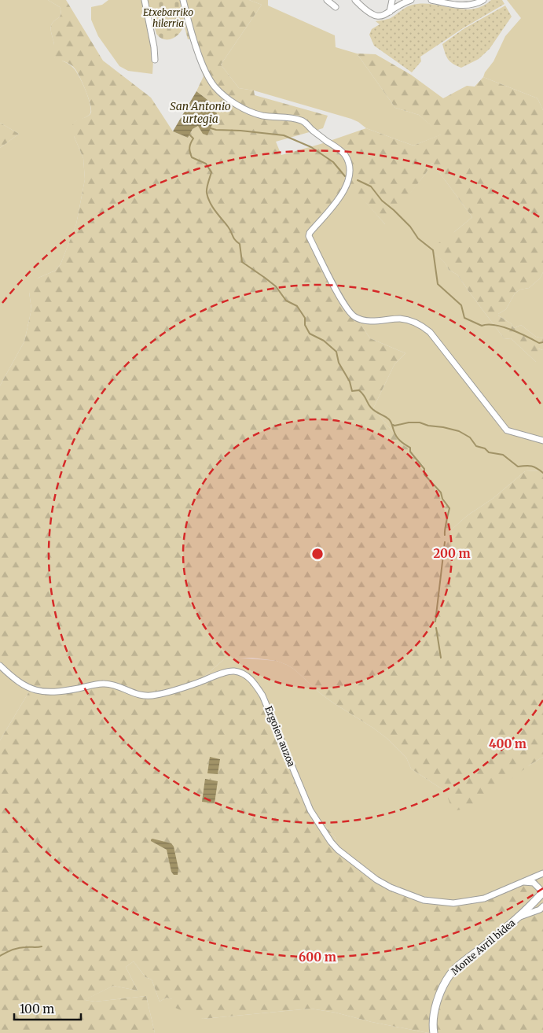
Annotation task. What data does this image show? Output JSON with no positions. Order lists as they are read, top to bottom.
{
  "streets": {
    "street": ["Ergoien auzoa", "Monte Avril bidea"]
  },
  "water": ["San Antonio urtegia"],
  "parks": ["Etxebarriko hilerria"],
  "scale_bar": "100 m",
  "rings": ["200 m", "400 m", "600 m"]
}
